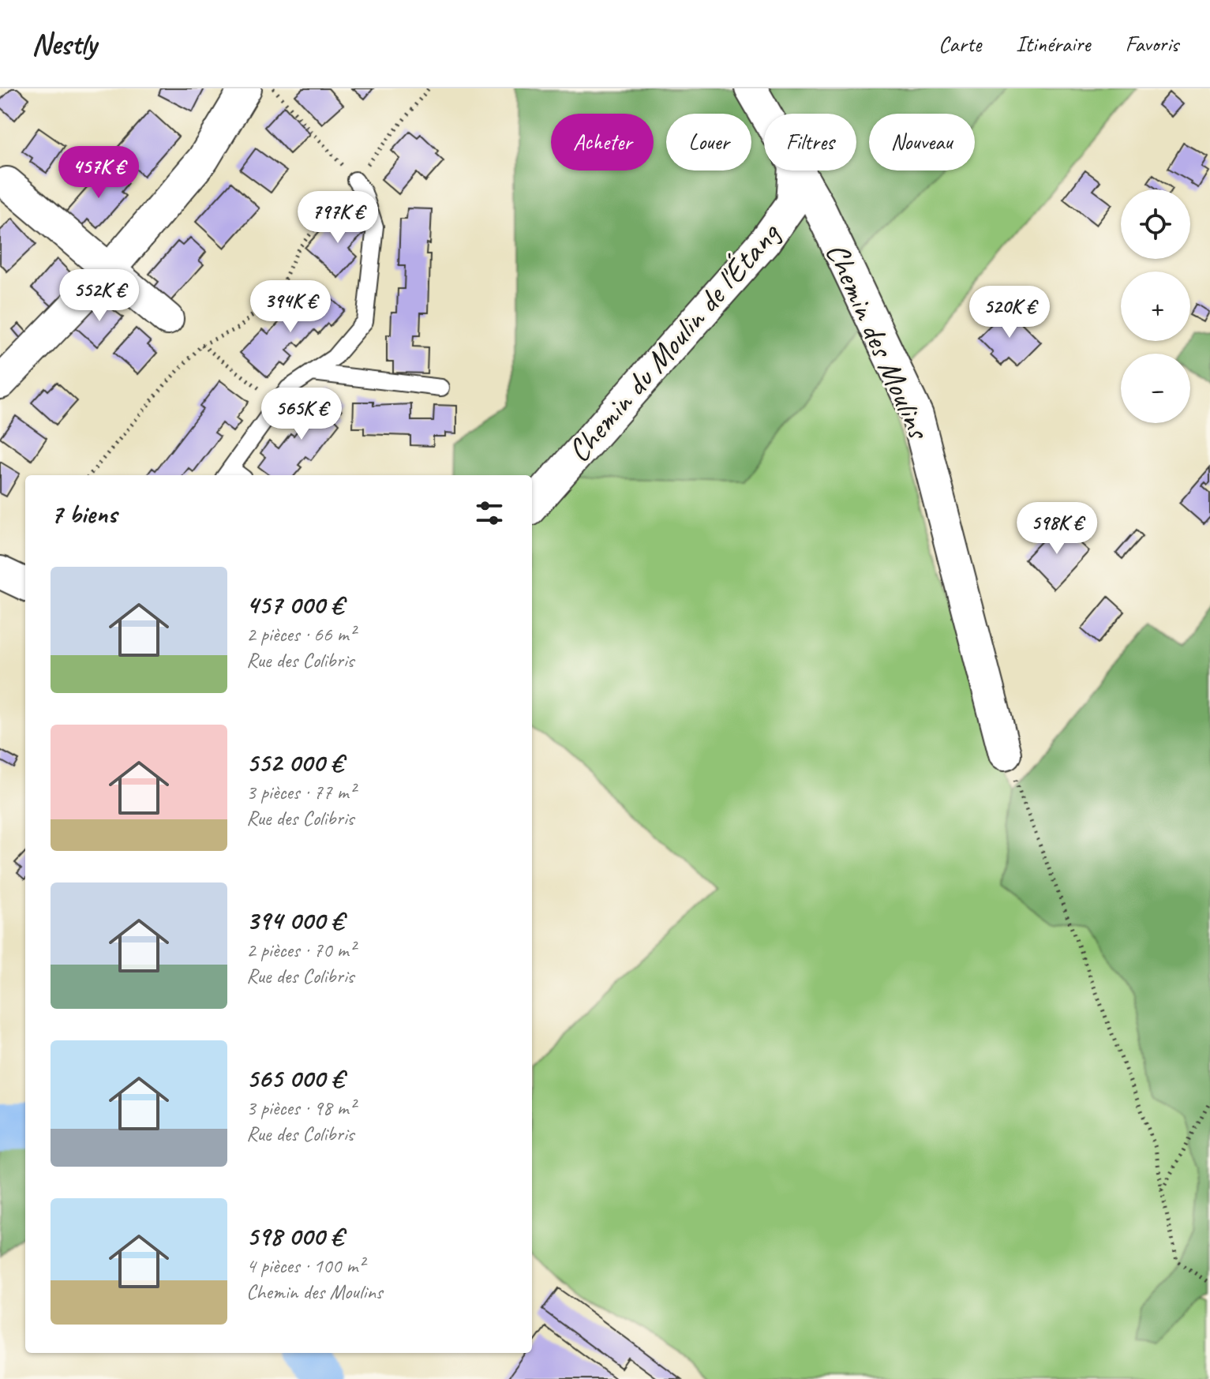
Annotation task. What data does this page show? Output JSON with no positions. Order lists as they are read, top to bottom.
{
  "streets": {
    "street": ["Chemin des Moulins", "Chemin du Moulin de l'Étang"]
  },
  "page": {
    "header": "Nestly",
    "nav": ["Carte", "Itinéraire", "Favoris"],
    "chip": [
      "Acheter",
      "Louer",
      "Filtres",
      "Nouveau"
    ],
    "price": [
      "457K €",
      "797K €",
      "552K €",
      "394K €",
      "520K €",
      "565K €",
      "598K €"
    ],
    "map_buttons": ["+", "−"],
    "heading": "7 biens",
    "list": [
      {
        "name": "457 000 €",
        "note": "2 pièces · 66 m² · Rue des Colibris"
      },
      {
        "name": "552 000 €",
        "note": "3 pièces · 77 m² · Rue des Colibris"
      },
      {
        "name": "394 000 €",
        "note": "2 pièces · 70 m² · Rue des Colibris"
      },
      {
        "name": "565 000 €",
        "note": "3 pièces · 98 m² · Rue des Colibris"
      },
      {
        "name": "598 000 €",
        "note": "4 pièces · 100 m² · Chemin des Moulins"
      }
    ]
  }
}
